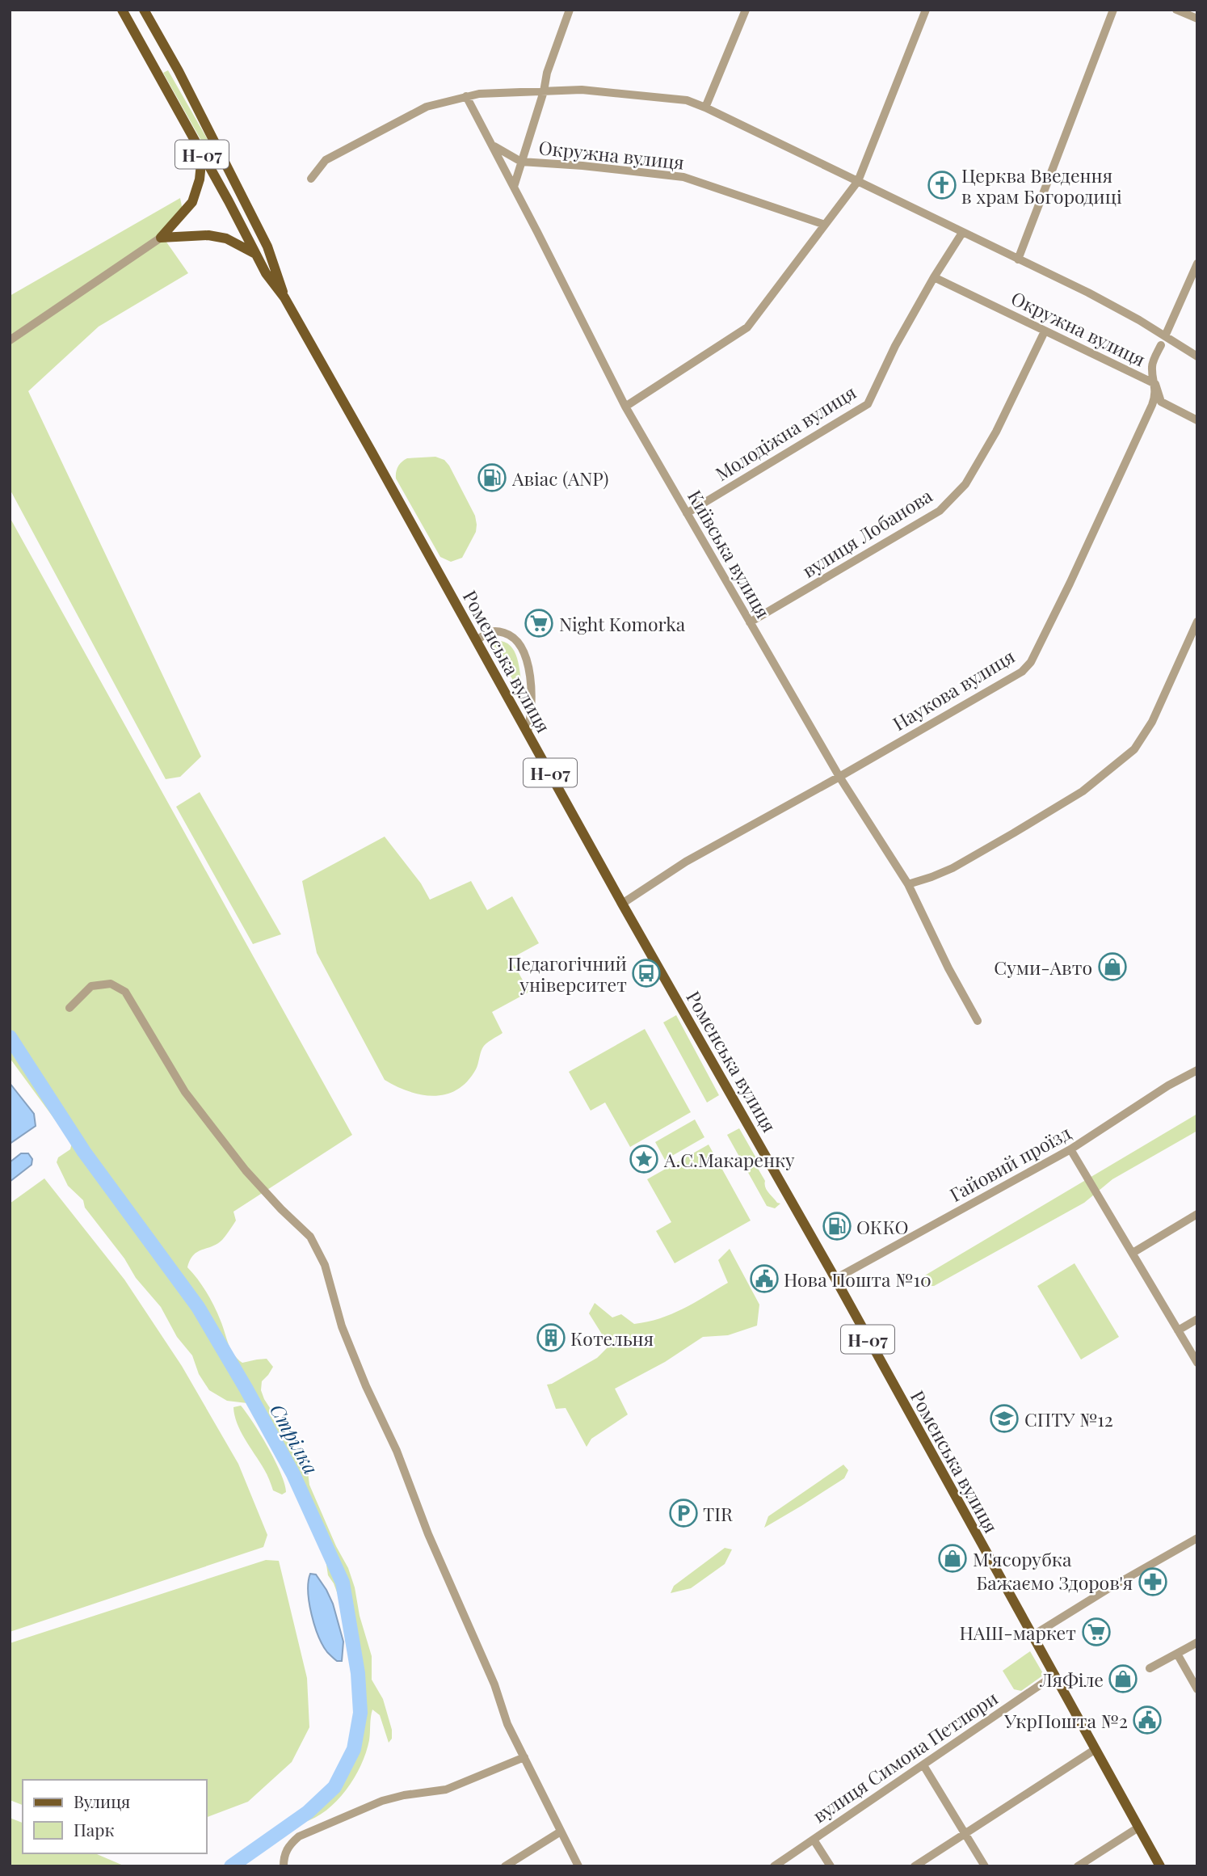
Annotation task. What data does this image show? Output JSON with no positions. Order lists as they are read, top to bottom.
{
  "streets": {
    "main road": ["Н-07", "Роменська вулиця"],
    "street": [
      "Окружна вулиця",
      "Молодіжна вулиця",
      "вулиця Лобанова",
      "Київська вулиця",
      "Наукова вулиця",
      "Гайовий проїзд",
      "вулиця Симона Петлюри"
    ]
  },
  "crossings": [
    ["Н-07", "Роменська вулиця"],
    ["Окружна вулиця", "Молодіжна вулиця"],
    ["Окружна вулиця", "вулиця Лобанова"],
    ["Окружна вулиця", "Київська вулиця"],
    ["Окружна вулиця", "Наукова вулиця"],
    ["Молодіжна вулиця", "Київська вулиця"],
    ["вулиця Лобанова", "Київська вулиця"],
    ["Київська вулиця", "Наукова вулиця"],
    ["Роменська вулиця", "Наукова вулиця"],
    ["Роменська вулиця", "Гайовий проїзд"],
    ["Роменська вулиця", "вулиця Симона Петлюри"]
  ],
  "water": ["Стрілка"],
  "places": {
    "church": ["Церква Введення в храм Богородиці"],
    "fuel station": ["Авіас (ANP)", "ОККО"],
    "supermarket": ["Night Komorka", "НАШ-маркет"],
    "shop": ["Суми-Авто", "М'ясорубка", "ЛяФіле"],
    "bus stop": ["Педагогічний університет"],
    "place": ["А.С.Макаренку"],
    "public building": ["Нова Пошта №10", "УкрПошта №2"],
    "building": ["Котельня"],
    "school or university": ["СПТУ №12"],
    "parking": ["TIR"],
    "pharmacy": ["Бажаємо Здоров'я"]
  },
  "legend": ["Вулиця", "Парк"]
}
